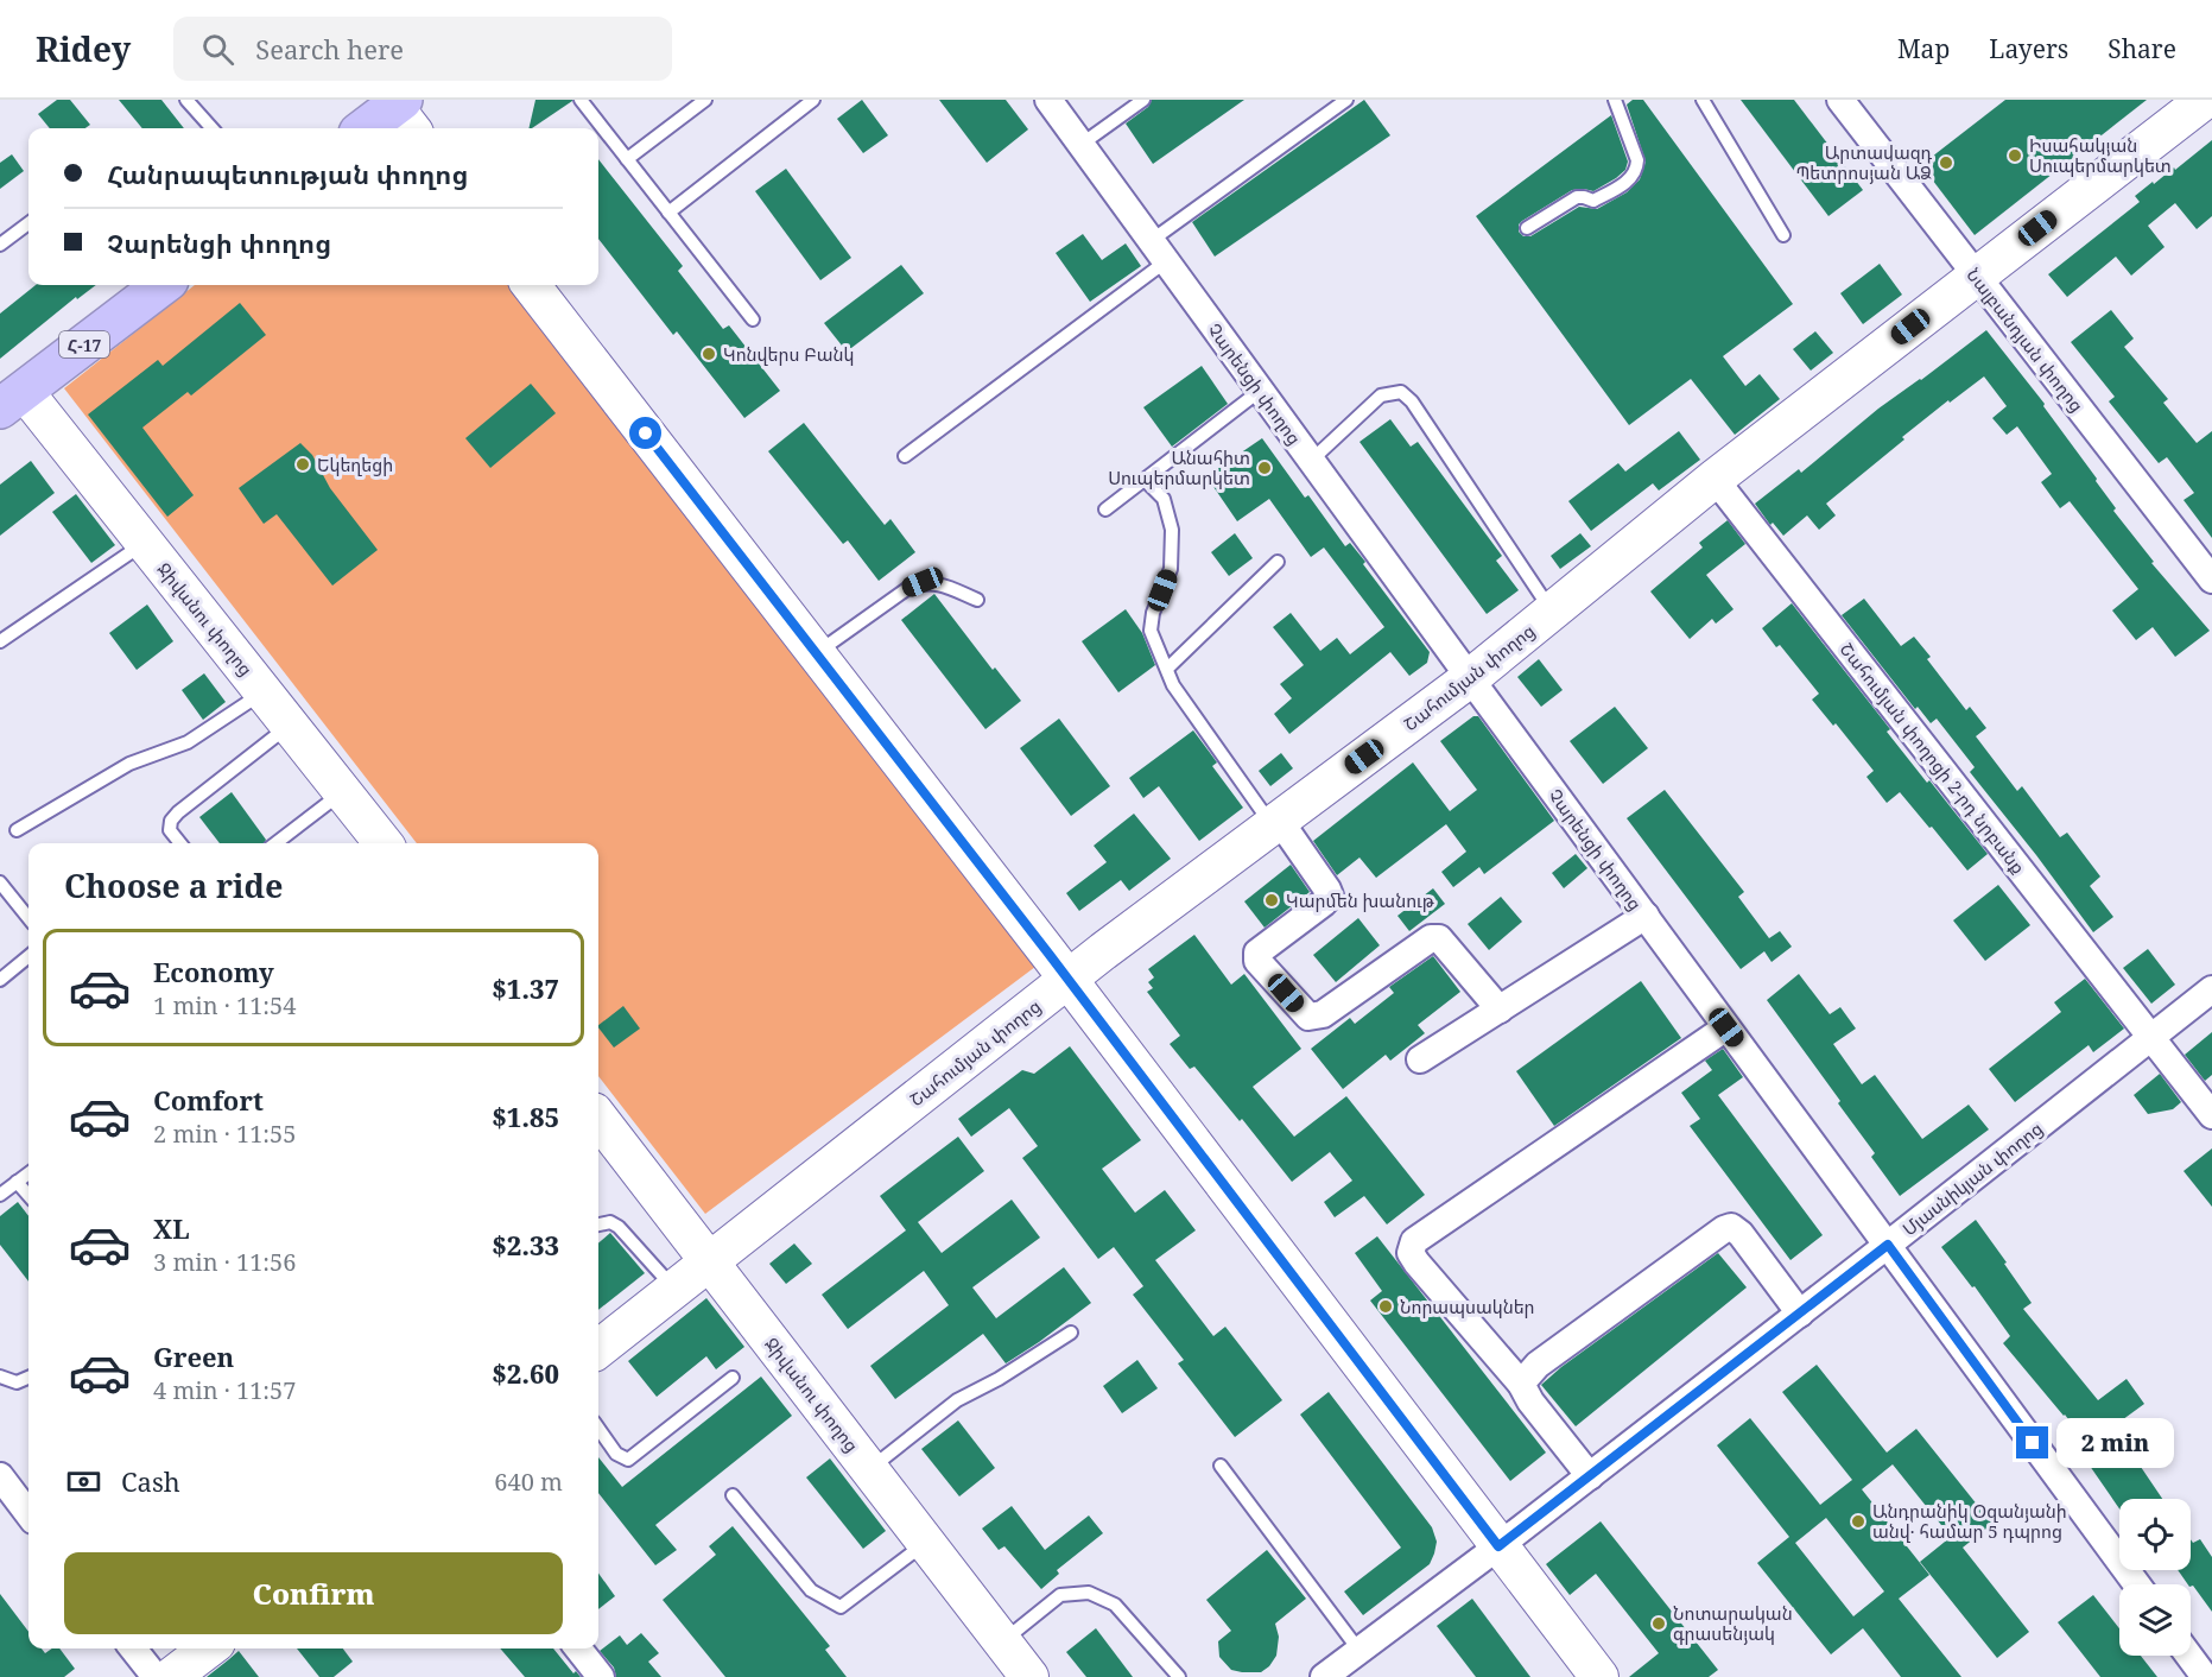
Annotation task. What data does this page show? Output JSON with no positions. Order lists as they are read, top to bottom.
{
  "streets": {
    "highway": ["Հ-17"],
    "street": [
      "Նալբանդյան փողոց",
      "Չարենցի փողոց",
      "Ջիվանու փողոց",
      "Շահումյան փողոց",
      "Շահումյան փողոցի 2-րդ նրբանք",
      "Մյասնիկյան փողոց"
    ]
  },
  "crossings": [
    ["Նալբանդյան փողոց", "Շահումյան փողոց"],
    ["Հ-17", "Ջիվանու փողոց"],
    ["Չարենցի փողոց", "Շահումյան փողոց"],
    ["Չարենցի փողոց", "Մյասնիկյան փողոց"],
    ["Ջիվանու փողոց", "Շահումյան փողոց"],
    ["Շահումյան փողոց", "Շահումյան փողոցի 2-րդ նրբանք"],
    ["Շահումյան փողոցի 2-րդ նրբանք", "Մյասնիկյան փողոց"]
  ],
  "places": [
    "Իսահակյան Սուպերմարկետ",
    "Արտավազդ Պետրոսյան ԱՁ",
    "Կոնվերս Բանկ",
    "Եկեղեցի",
    "Անահիտ Սուպերմարկետ",
    "Կարմեն խանութ",
    "Նորապսակներ",
    "Անդրանիկ Օզանյանի անվ․ համար 5 դպրոց",
    "Նոտարական գրասենյակ"
  ],
  "page": {
    "header": "Ridey",
    "search": "Search here",
    "nav": ["Map", "Layers", "Share"],
    "banner": ["Հանրապետության փողոց", "Չարենցի փողոց"],
    "heading": "Choose a ride",
    "list": [
      {
        "name": "Economy",
        "note": "1 min · 11:54",
        "value": "$1.37"
      },
      {
        "name": "Comfort",
        "note": "2 min · 11:55",
        "value": "$1.85"
      },
      {
        "name": "XL",
        "note": "3 min · 11:56",
        "value": "$2.33"
      },
      {
        "name": "Green",
        "note": "4 min · 11:57",
        "value": "$2.60"
      }
    ],
    "bubble": "2 min",
    "pay": ["Cash", "640 m"],
    "buttons": "Confirm"
  }
}
